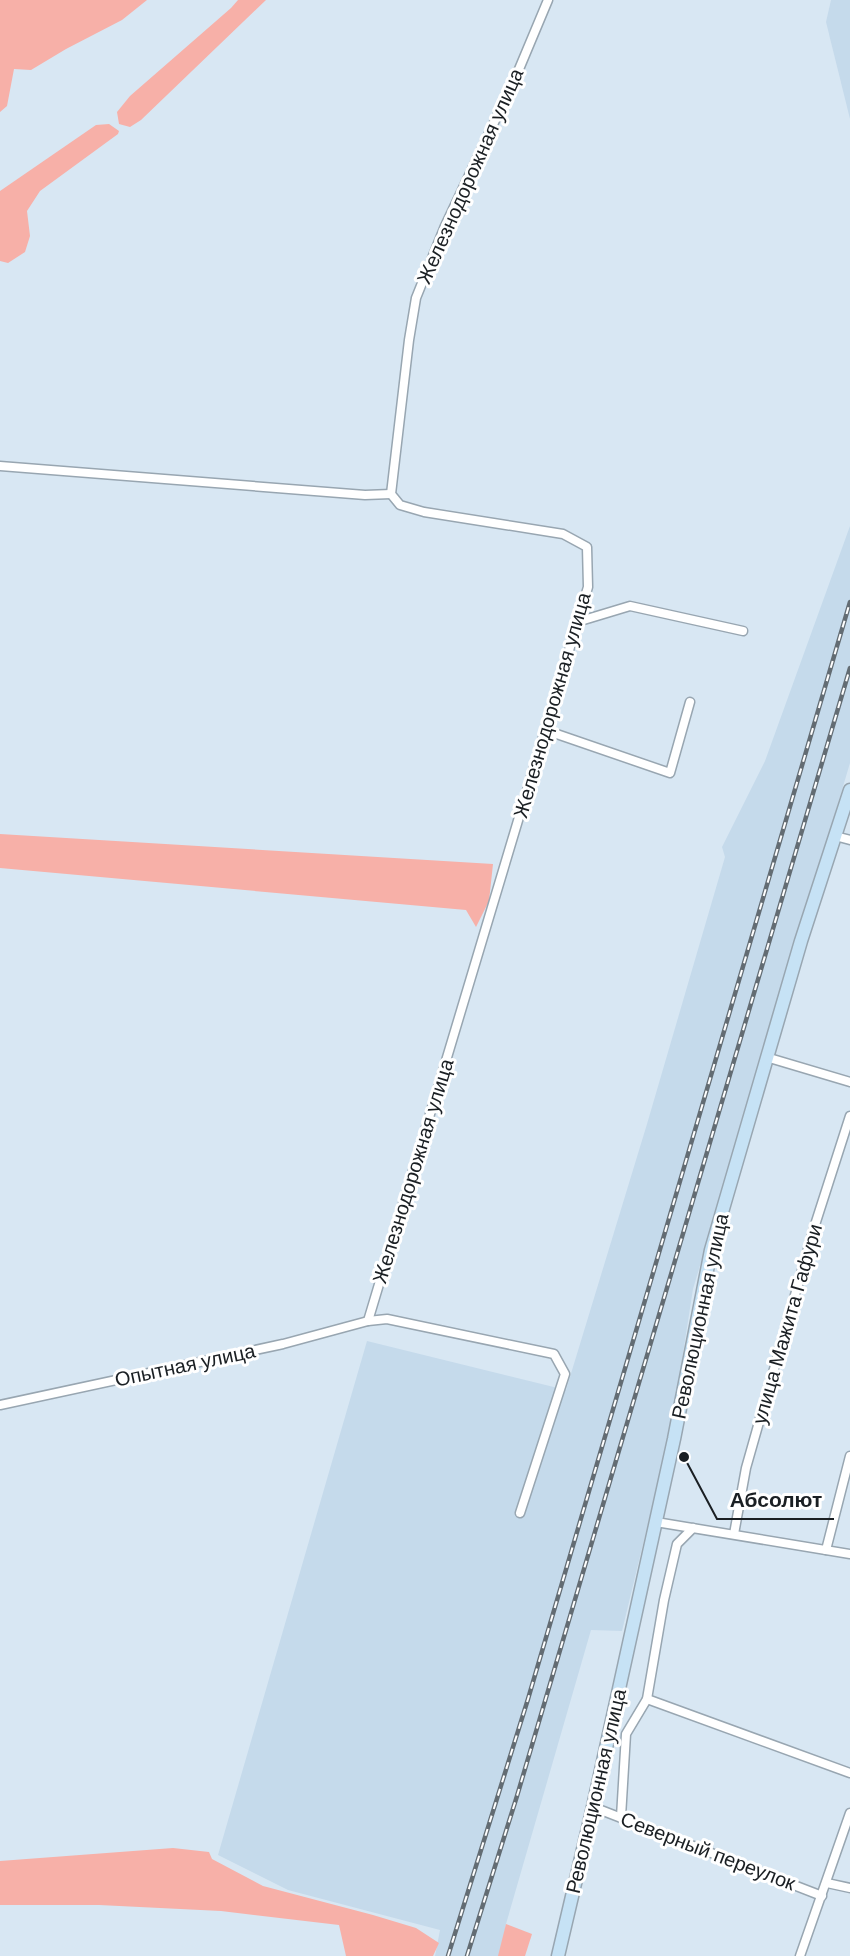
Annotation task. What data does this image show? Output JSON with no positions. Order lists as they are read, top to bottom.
{
  "streets": {
    "main road": ["Революционная улица"],
    "street": [
      "Железнодорожная улица",
      "улица Мажита Гафури",
      "Опытная улица",
      "Северный переулок"
    ]
  },
  "crossings": [
    ["Железнодорожная улица", "Опытная улица"],
    ["Революционная улица", "Северный переулок"]
  ],
  "places": ["Абсолют"]
}
